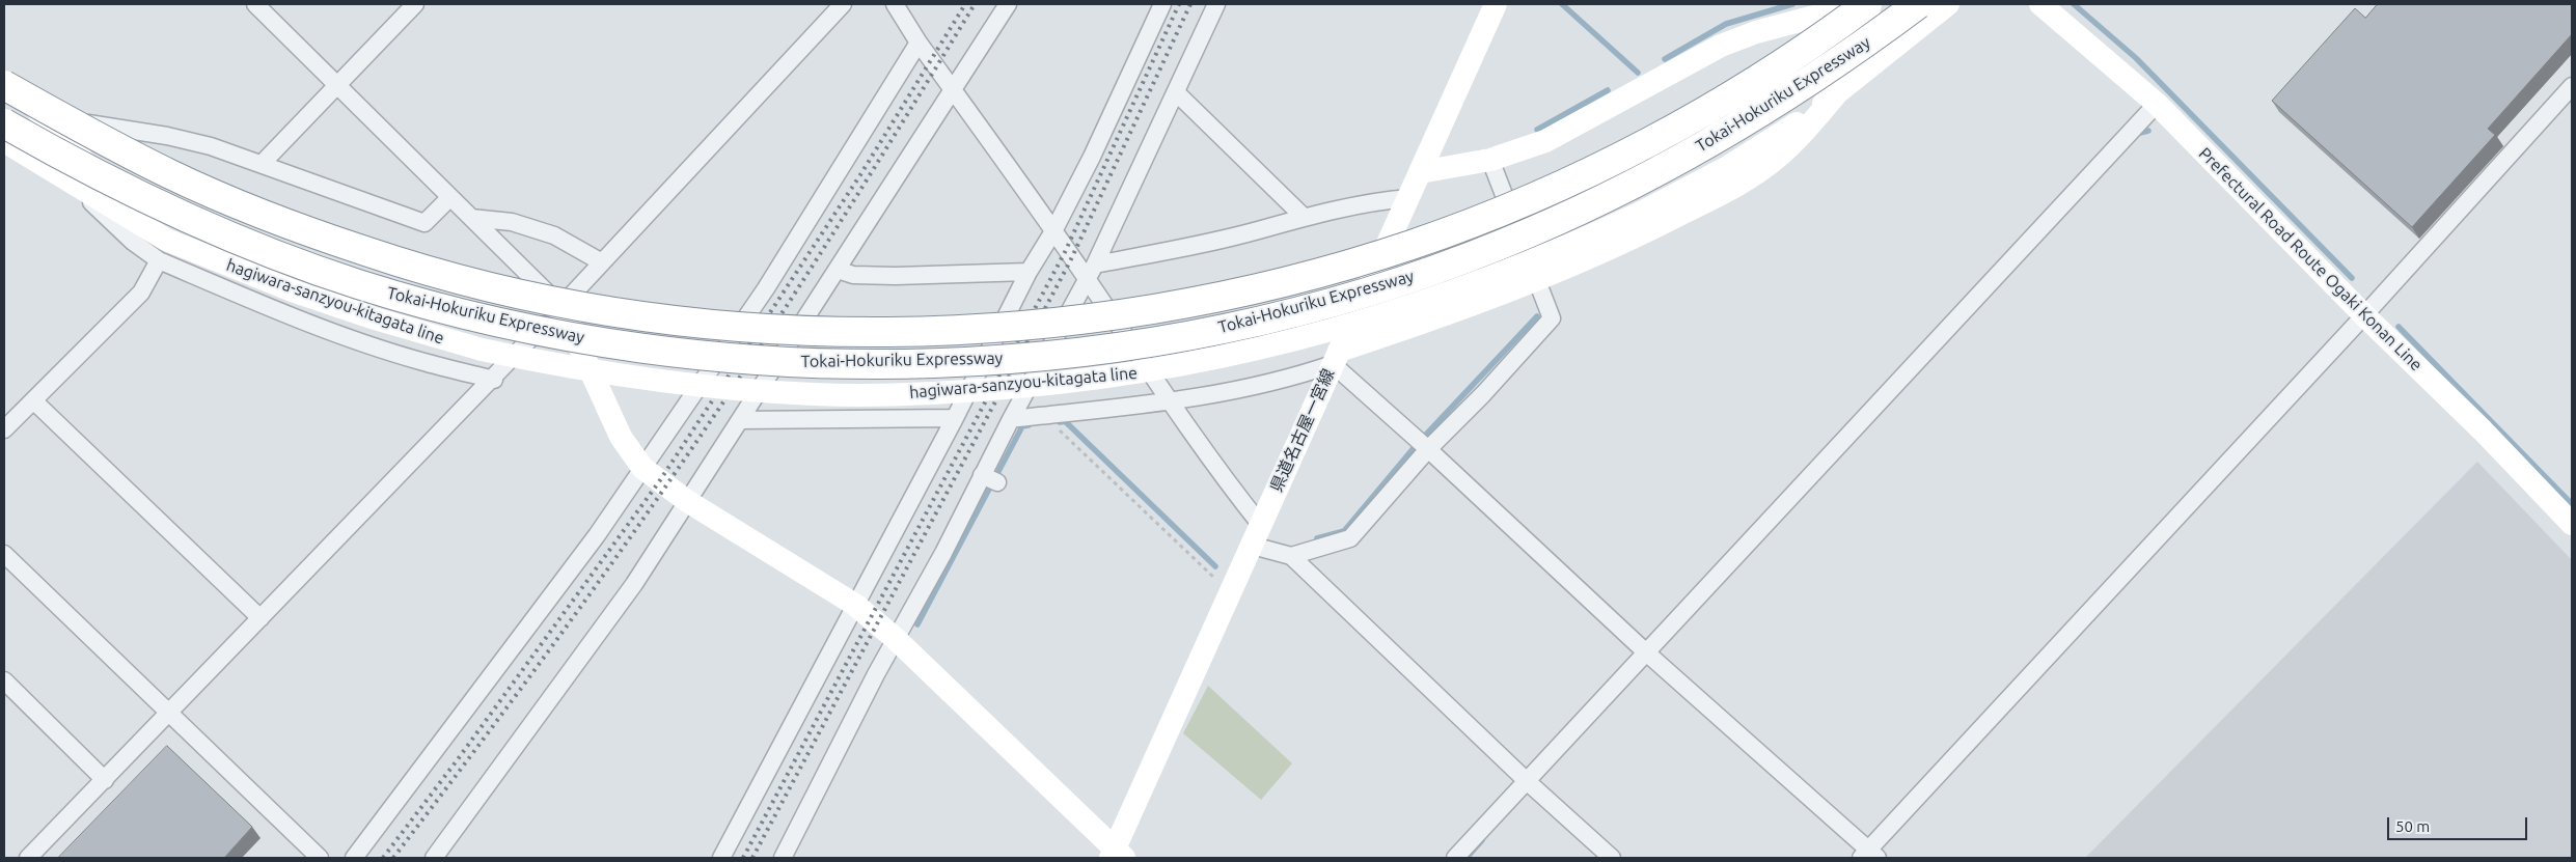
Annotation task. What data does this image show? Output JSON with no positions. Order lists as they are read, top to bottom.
{
  "streets": {
    "highway": ["Tokai-Hokuriku Expressway"],
    "main road": ["Prefectural Road Route Ogaki Konan Line", "hagiwara-sanzyou-kitagata line", "県道名古屋一宮線"]
  },
  "crossings": [
    ["Tokai-Hokuriku Expressway", "hagiwara-sanzyou-kitagata line"]
  ],
  "scale_bar": "50 m"
}
